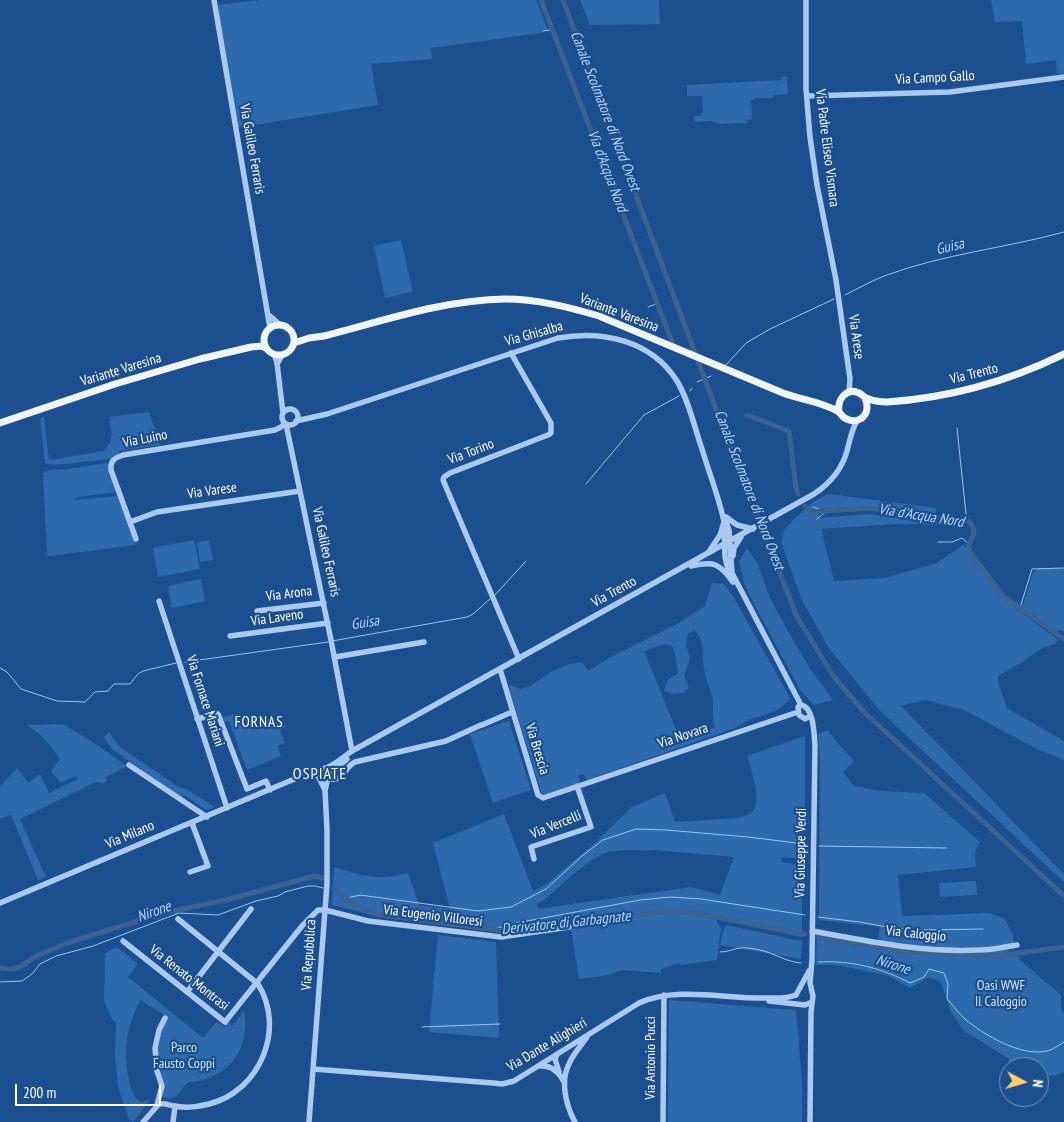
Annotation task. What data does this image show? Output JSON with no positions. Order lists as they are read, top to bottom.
{
  "streets": {
    "main road": ["Variante Varesina", "Via Trento"],
    "street": [
      "Via Campo Gallo",
      "Via Padre Eliseo Vismara",
      "Via Galileo Ferraris",
      "Via Ghisalba",
      "Via Arese",
      "Via Luino",
      "Via Torino",
      "Via Varese",
      "Via Arona",
      "Via Laveno",
      "Via Fornace Mariani",
      "Via Novara",
      "Via Brescia",
      "Via Vercelli",
      "Via Milano",
      "Via Giuseppe Verdi",
      "Via Eugenio Villoresi",
      "Via Caloggio",
      "Via Repubblica",
      "Via Renato Montrasi",
      "Via Dante Alighieri",
      "Via Antonio Pucci"
    ]
  },
  "crossings": [
    ["Via Campo Gallo", "Via Padre Eliseo Vismara"],
    ["Via Padre Eliseo Vismara", "Via Arese"],
    ["Via Galileo Ferraris", "Variante Varesina"],
    ["Via Galileo Ferraris", "Via Ghisalba"],
    ["Via Galileo Ferraris", "Via Luino"],
    ["Via Galileo Ferraris", "Via Varese"],
    ["Via Galileo Ferraris", "Via Arona"],
    ["Via Galileo Ferraris", "Via Laveno"],
    ["Variante Varesina", "Via Arese"],
    ["Variante Varesina", "Via Trento"],
    ["Via Ghisalba", "Via Trento"],
    ["Via Ghisalba", "Via Luino"],
    ["Via Ghisalba", "Via Torino"],
    ["Via Arese", "Via Trento"],
    ["Via Trento", "Via Torino"],
    ["Via Trento", "Via Brescia"],
    ["Via Luino", "Via Varese"],
    ["Via Fornace Mariani", "Via Milano"],
    ["Via Novara", "Via Brescia"],
    ["Via Novara", "Via Vercelli"],
    ["Via Novara", "Via Giuseppe Verdi"],
    ["Via Brescia", "Via Vercelli"],
    ["Via Milano", "Via Repubblica"],
    ["Via Giuseppe Verdi", "Via Caloggio"],
    ["Via Giuseppe Verdi", "Via Dante Alighieri"],
    ["Via Eugenio Villoresi", "Via Repubblica"],
    ["Via Repubblica", "Via Dante Alighieri"],
    ["Via Dante Alighieri", "Via Antonio Pucci"]
  ],
  "districts": ["FORNAS", "OSPIATE"],
  "water": [
    "Canale Scolmatore di Nord Ovest",
    "Via d'Acqua Nord",
    "Guisa",
    "Nirone",
    "Derivatore di Garbagnate"
  ],
  "parks": ["Oasi WWF Il Caloggio", "Parco Fausto Coppi"],
  "scale_bar": "200 m",
  "north": "right"
}
